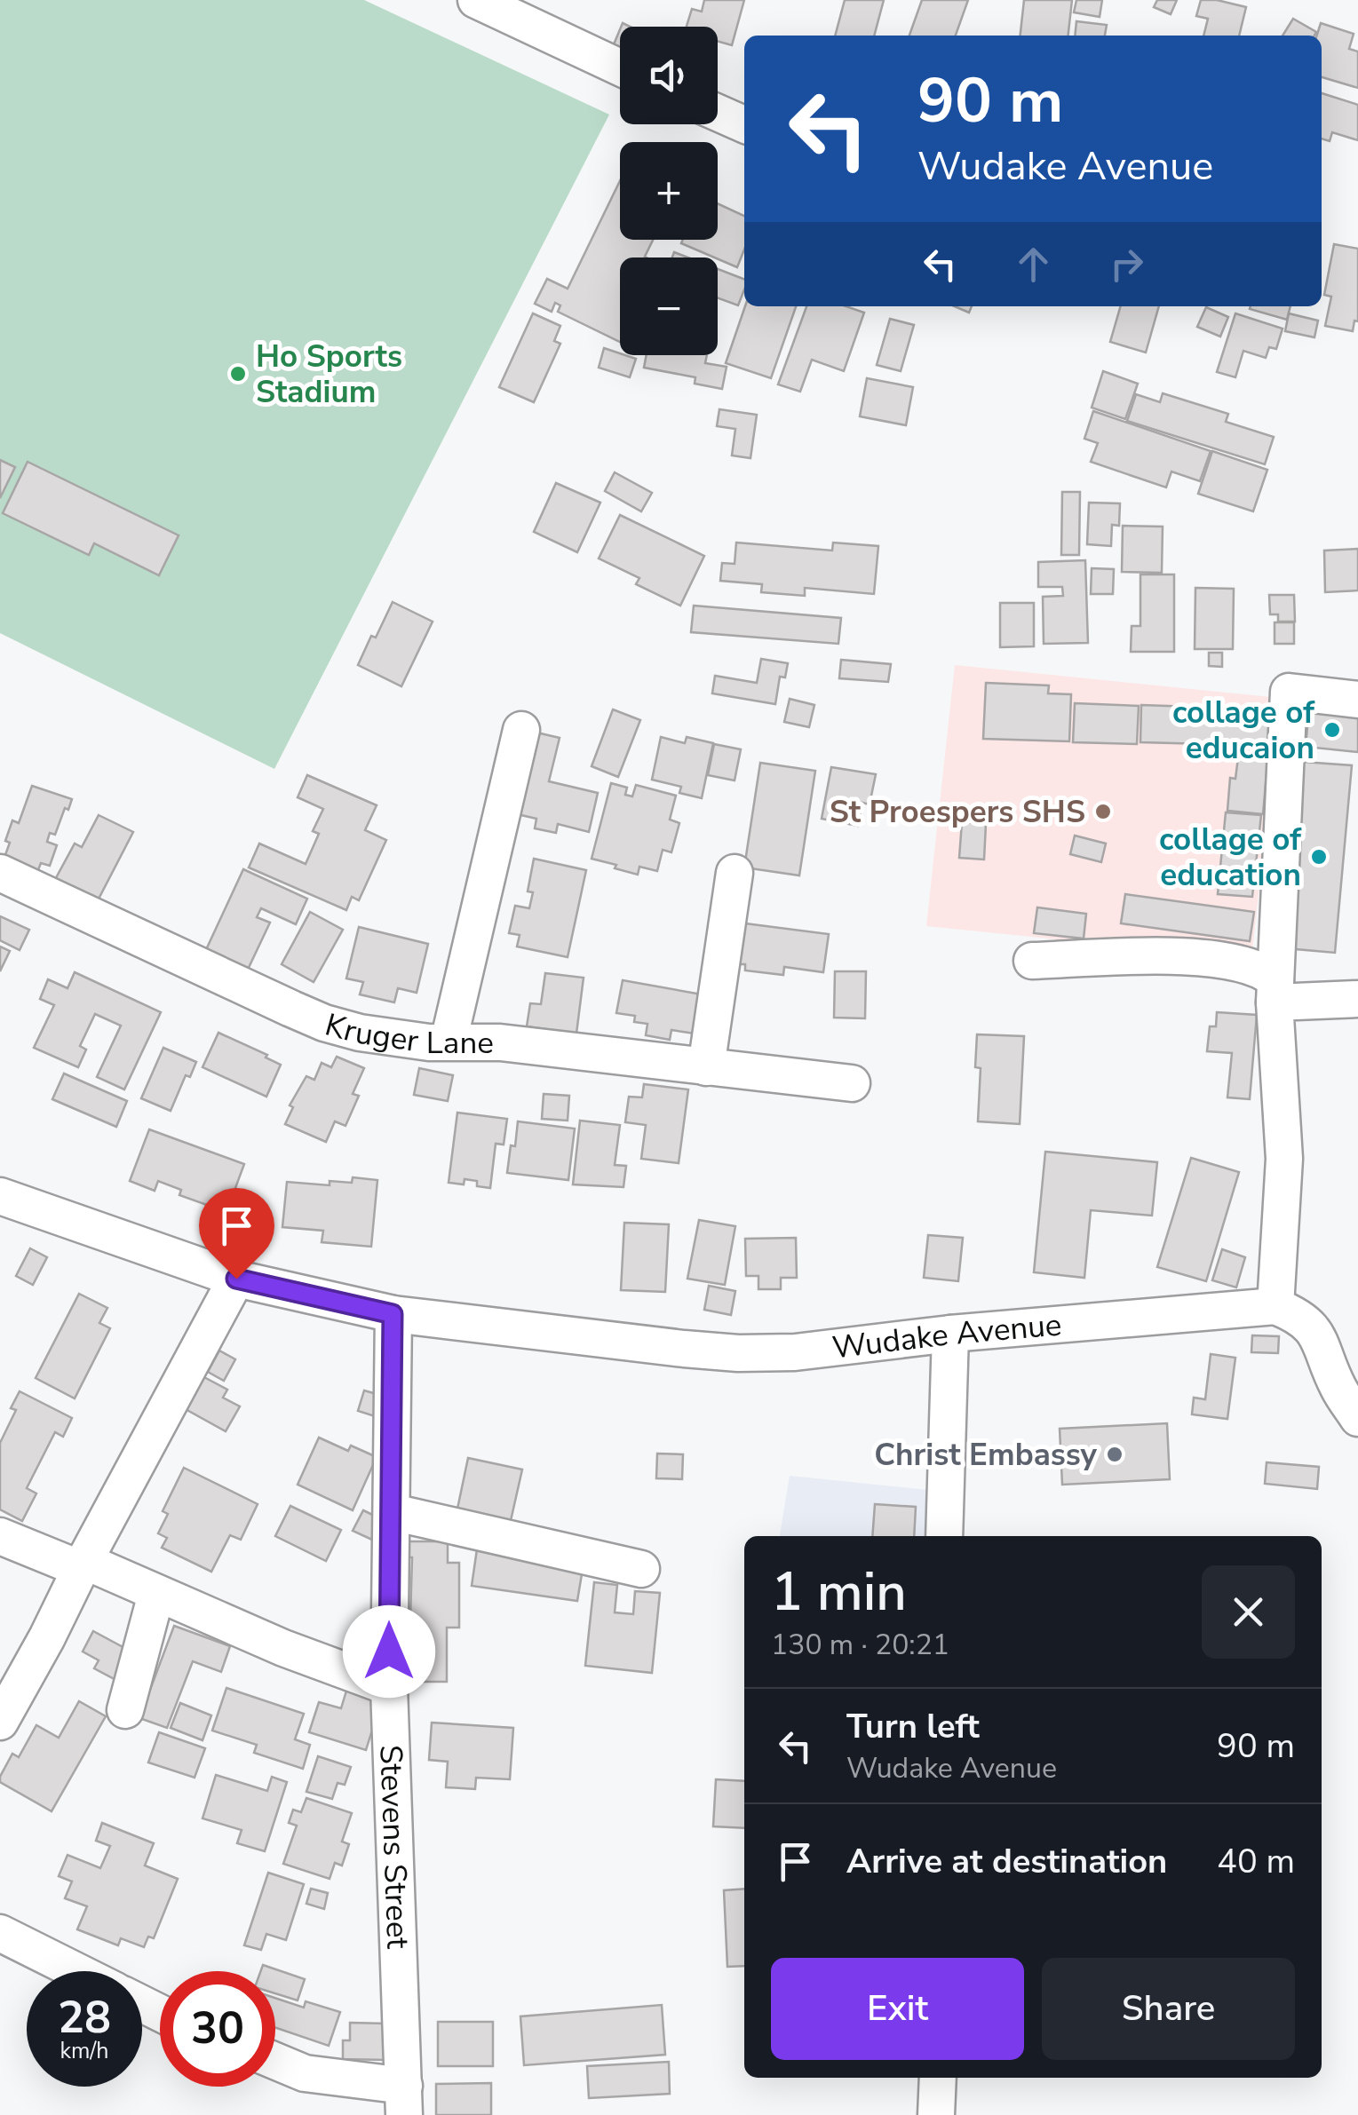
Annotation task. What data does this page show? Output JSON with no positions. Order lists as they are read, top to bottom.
{
  "streets": {
    "street": ["Kruger Lane", "Wudake Avenue", "Stevens Street"]
  },
  "crossings": [
    ["Wudake Avenue", "Stevens Street"]
  ],
  "places": [
    "Ho Sports Stadium",
    "collage of educaion",
    "St Proespers SHS",
    "collage of education",
    "Christ Embassy"
  ],
  "page": {
    "map_buttons": ["+", "−"],
    "turn": ["90 m", "Wudake Avenue"],
    "heading": ["1 min", "130 m · 20:21"],
    "list": [
      {
        "name": "Turn left",
        "note": "Wudake Avenue",
        "value": "90 m"
      },
      {
        "name": "Arrive at destination",
        "value": "40 m"
      }
    ],
    "buttons": ["Exit", "Share"],
    "speed": "28 km/h",
    "limit": "30"
  }
}
